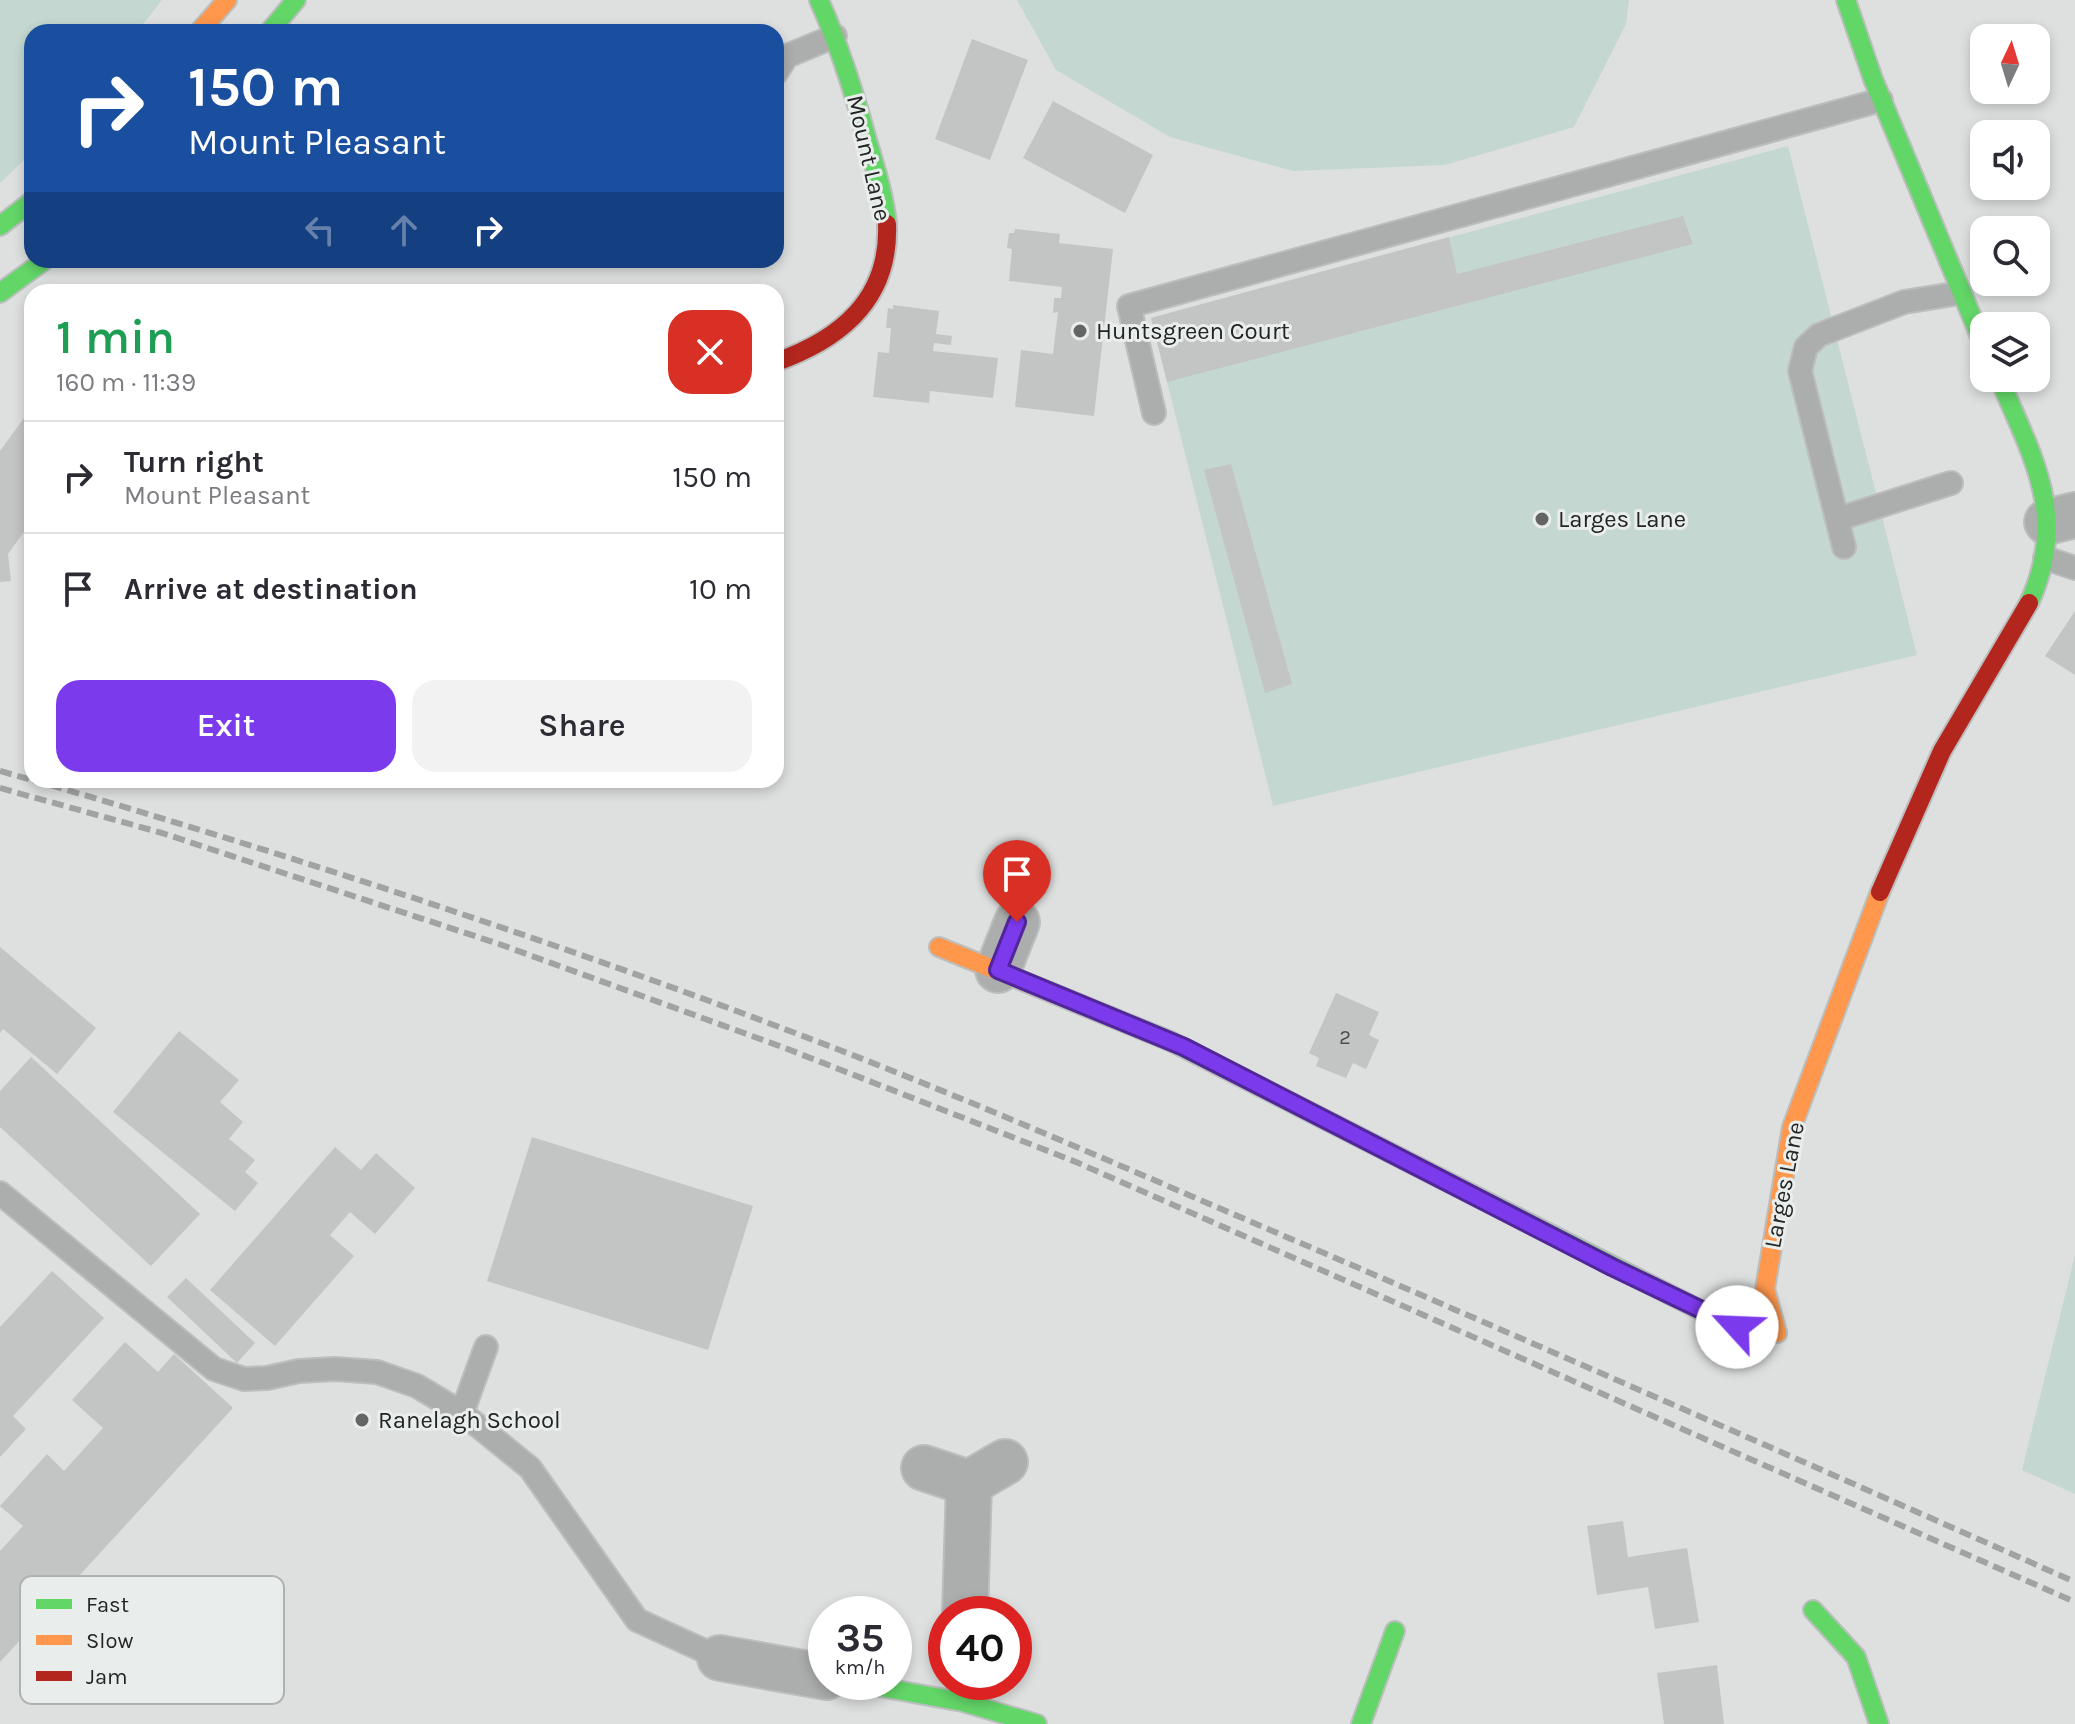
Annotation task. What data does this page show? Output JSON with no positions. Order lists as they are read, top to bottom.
{
  "streets": {
    "street": ["Mount Lane", "Larges Lane"]
  },
  "places": ["Huntsgreen Court", "Larges Lane", "Ranelagh School"],
  "house_numbers": ["2"],
  "legend": ["Fast", "Slow", "Jam"],
  "north": "top",
  "page": {
    "turn": ["150 m", "Mount Pleasant"],
    "heading": ["1 min", "160 m · 11:39"],
    "list": [
      {
        "name": "Turn right",
        "note": "Mount Pleasant",
        "value": "150 m"
      },
      {
        "name": "Arrive at destination",
        "value": "10 m"
      }
    ],
    "buttons": ["Exit", "Share"],
    "speed": "35 km/h",
    "limit": "40"
  }
}
